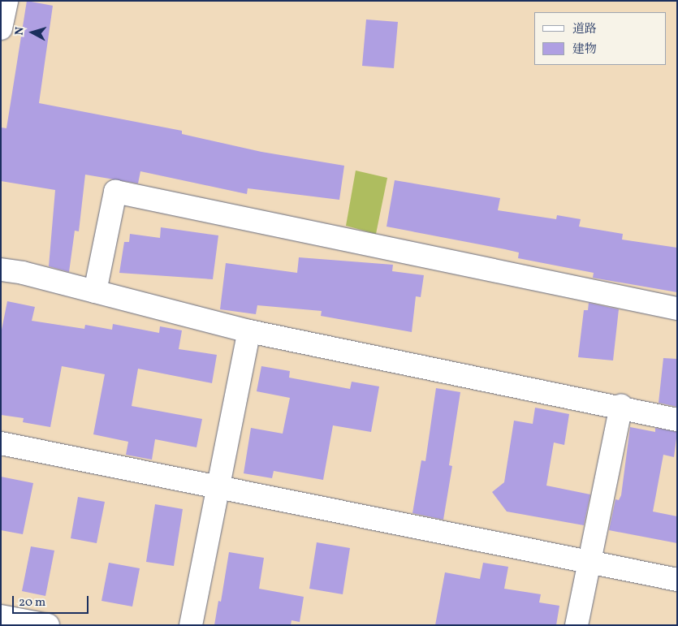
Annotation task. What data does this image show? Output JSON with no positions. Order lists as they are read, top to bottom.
{
  "legend": ["道路", "建物"],
  "scale_bar": "20 m",
  "north": "left"
}
